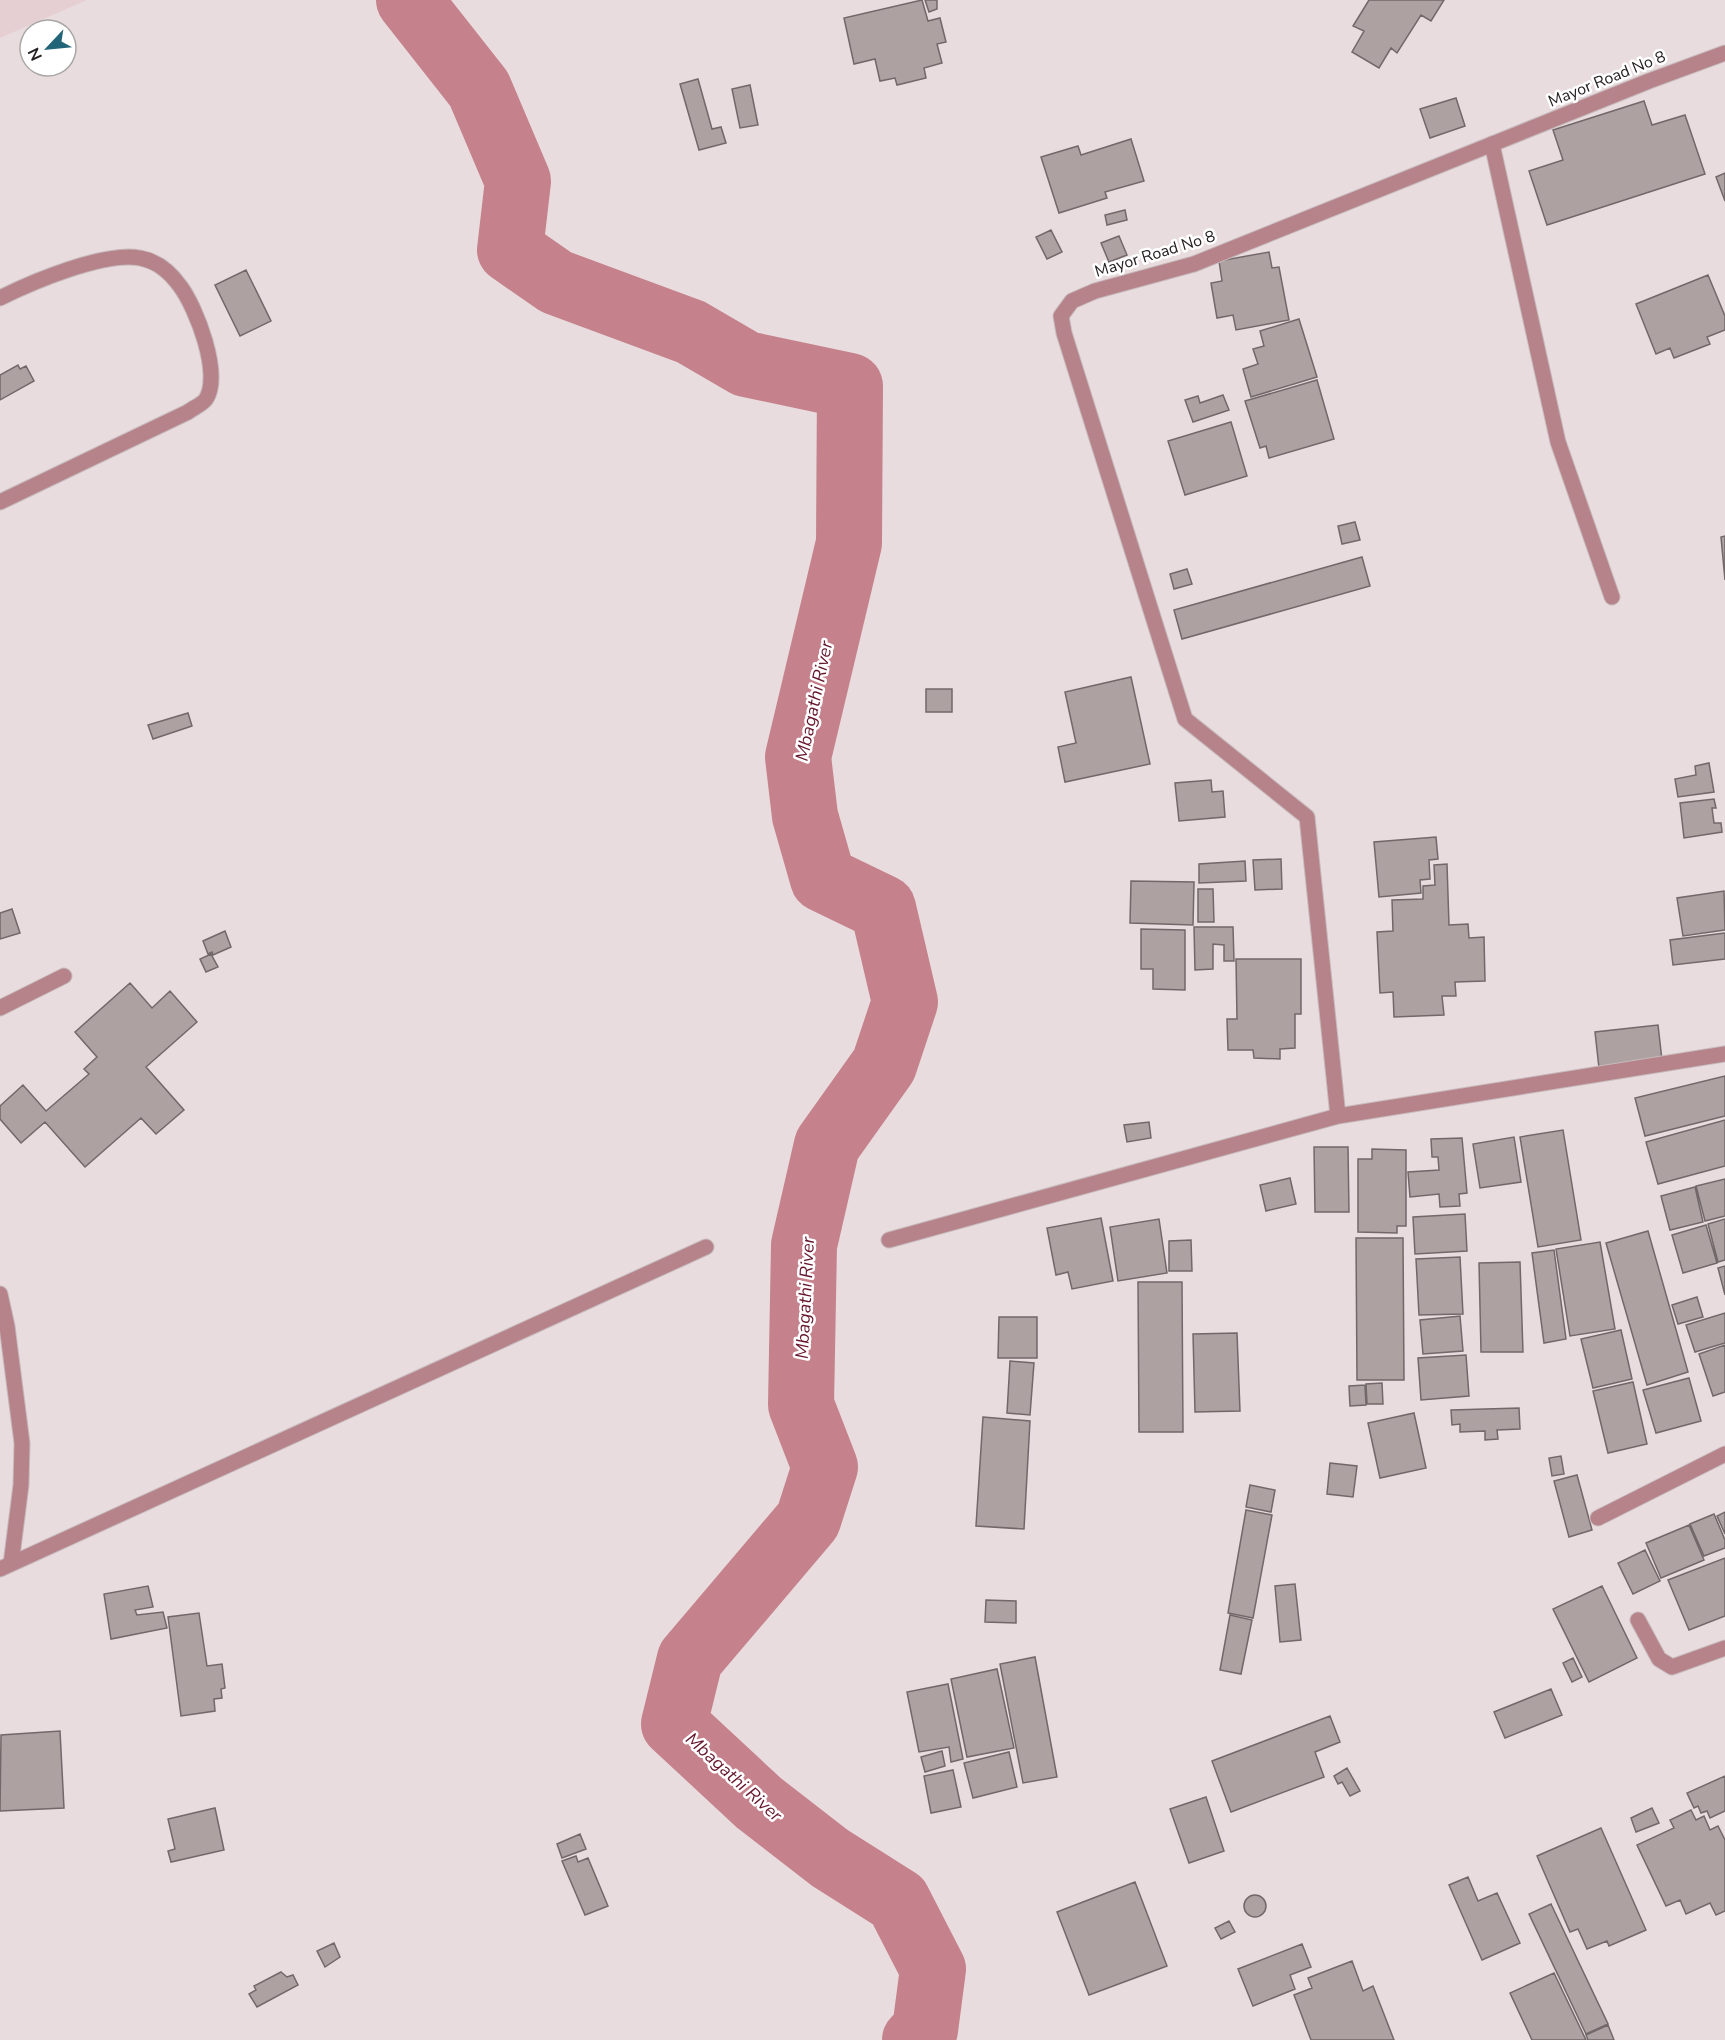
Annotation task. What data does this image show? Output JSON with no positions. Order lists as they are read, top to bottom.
{
  "streets": {
    "street": ["Mayor Road No 8"]
  },
  "water": ["Mbagathi River"],
  "north": "bottom left"
}
